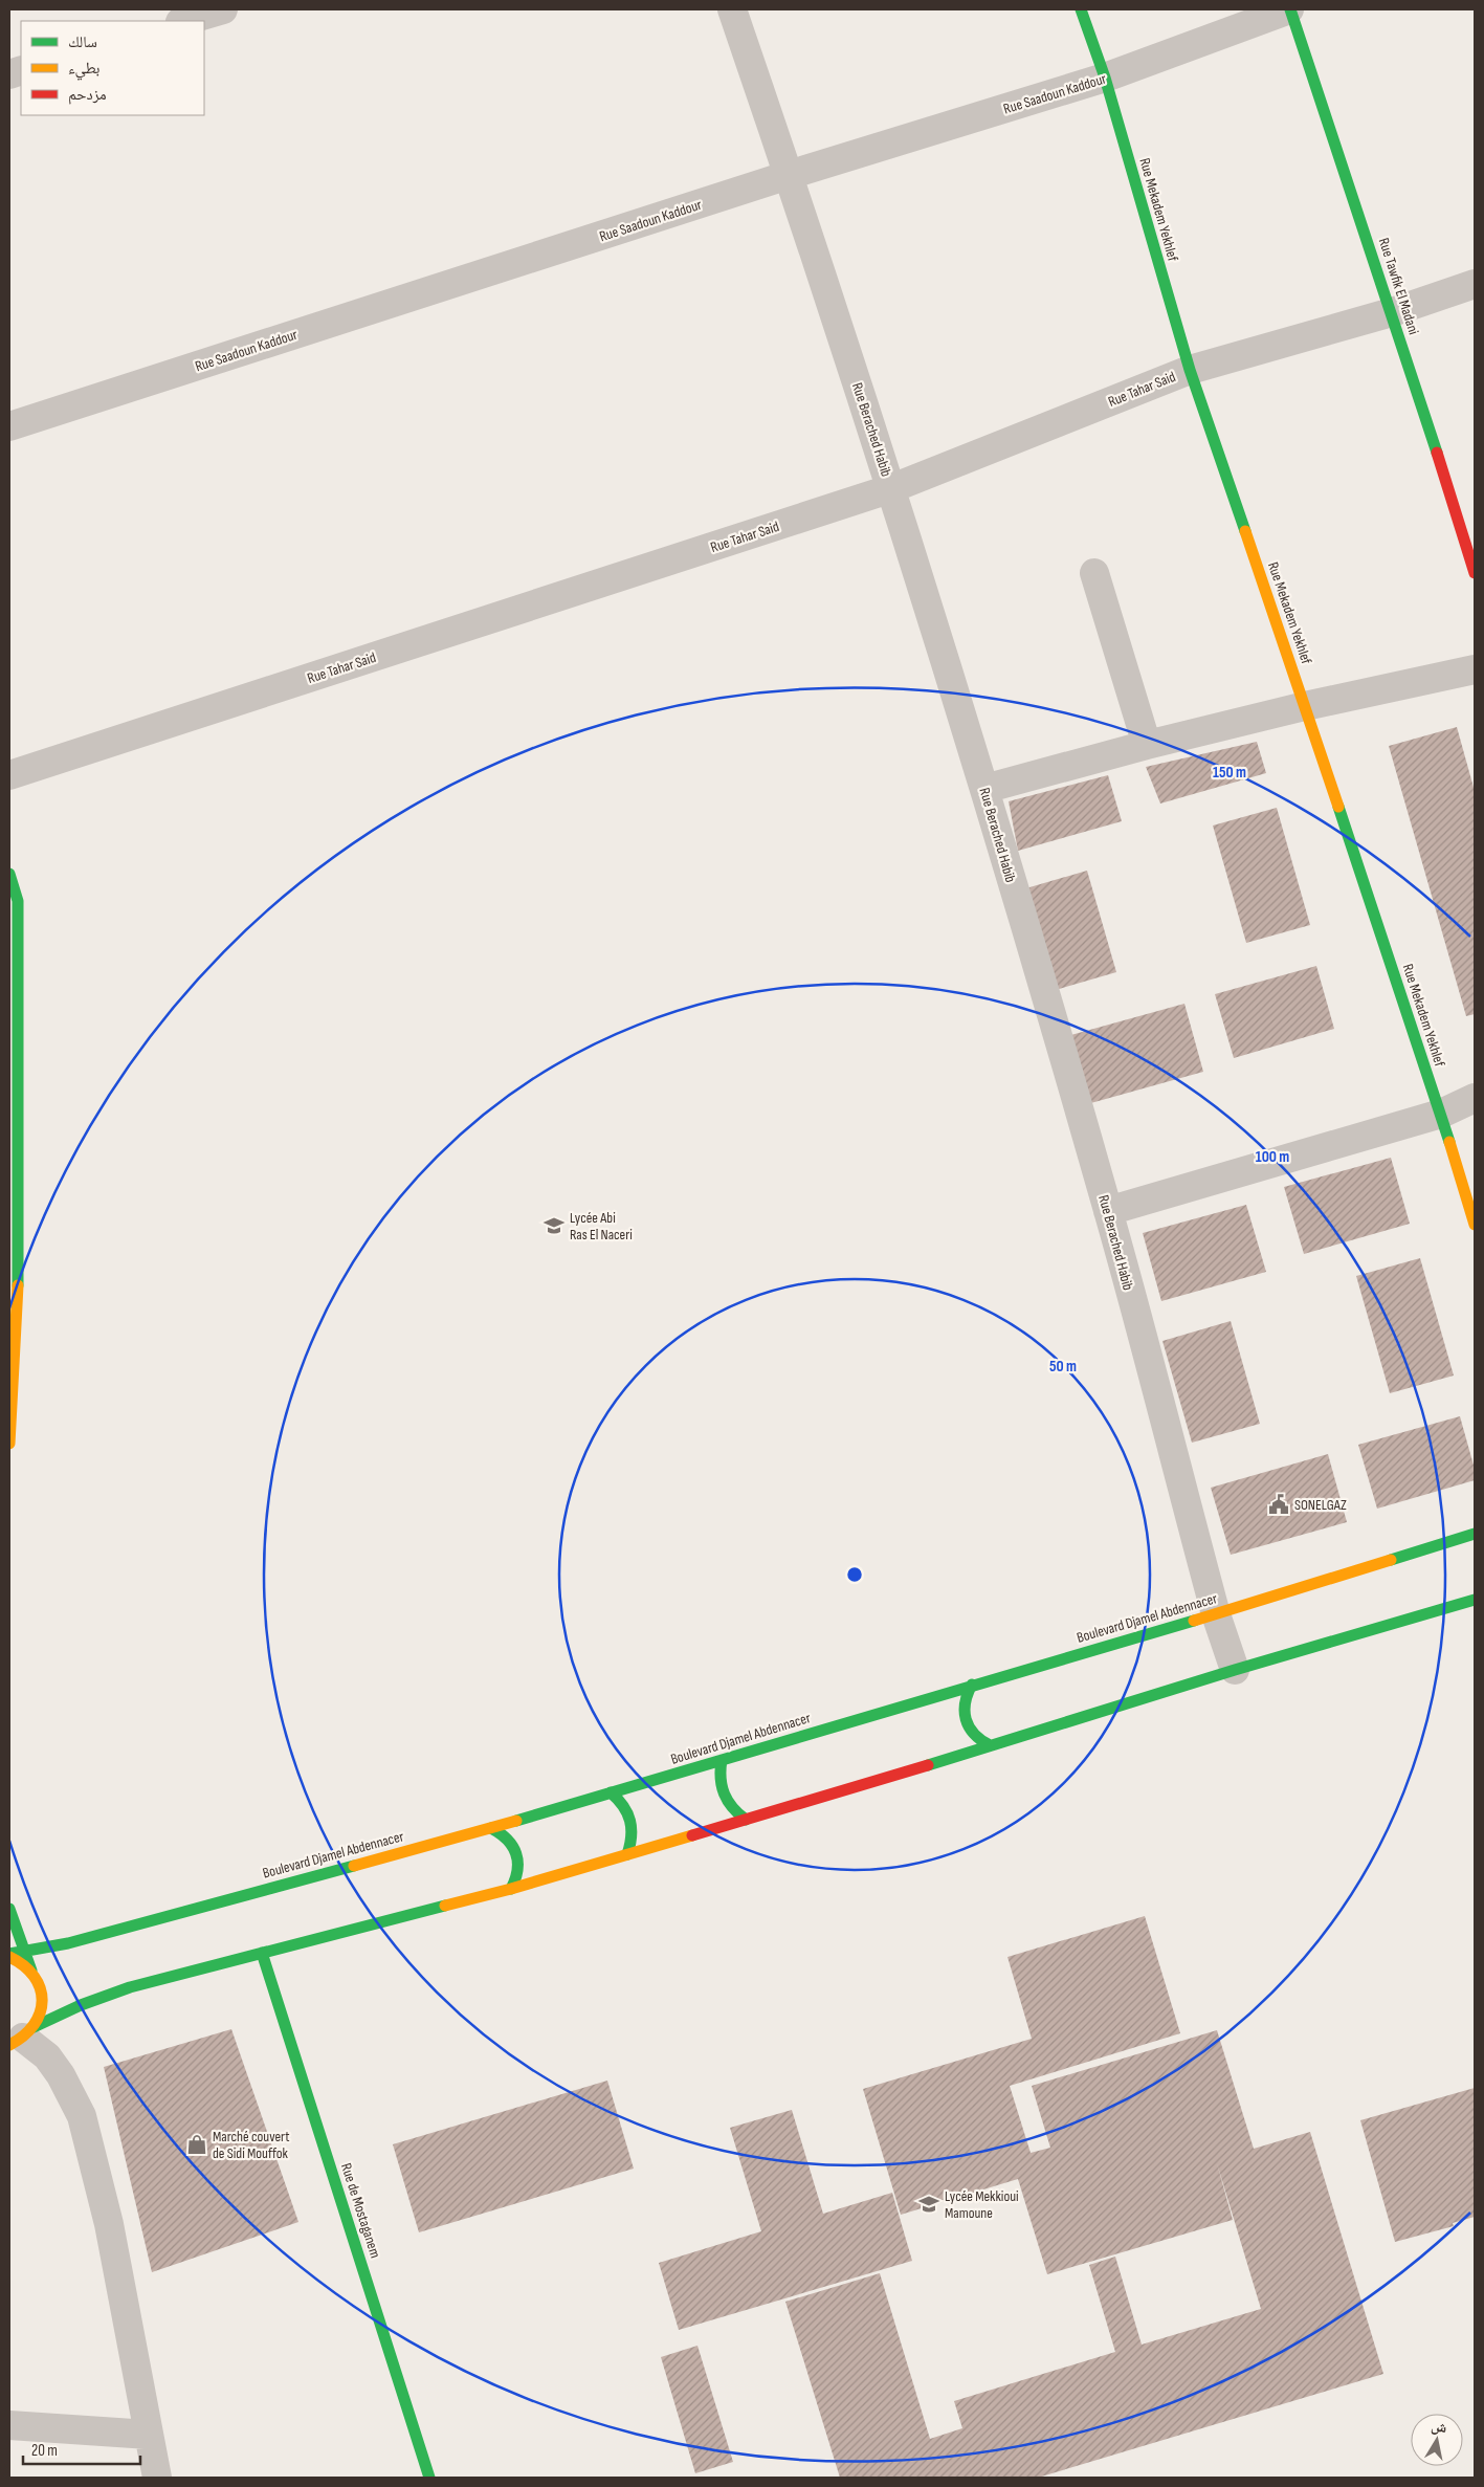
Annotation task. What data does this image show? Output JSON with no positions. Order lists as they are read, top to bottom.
{
  "streets": {
    "main road": [
      "Rue Mekadem Yekhlef",
      "Rue Tawfik El Madani",
      "Boulevard Djamel Abdennacer",
      "Rue de Mostaganem"
    ],
    "street": ["Rue Saadoun Kaddour", "Rue Tahar Said", "Rue Berached Habib"]
  },
  "crossings": [
    ["Rue Saadoun Kaddour", "Rue Mekadem Yekhlef"],
    ["Rue Saadoun Kaddour", "Rue Tawfik El Madani"],
    ["Rue Saadoun Kaddour", "Rue Berached Habib"],
    ["Rue Mekadem Yekhlef", "Rue Tahar Said"],
    ["Rue Tawfik El Madani", "Rue Tahar Said"],
    ["Rue Tahar Said", "Rue Berached Habib"],
    ["Rue Berached Habib", "Boulevard Djamel Abdennacer"]
  ],
  "places": {
    "school or university": ["Lycée Abi Ras El Naceri", "Lycée Mekkioui Mamoune"],
    "public building": ["SONELGAZ"],
    "shop": ["Marché couvert de Sidi Mouffok"]
  },
  "legend": ["سالك", "بطيء", "مزدحم"],
  "scale_bar": "20 m",
  "north": "top",
  "rings": ["150 m", "100 m", "50 m"]
}
